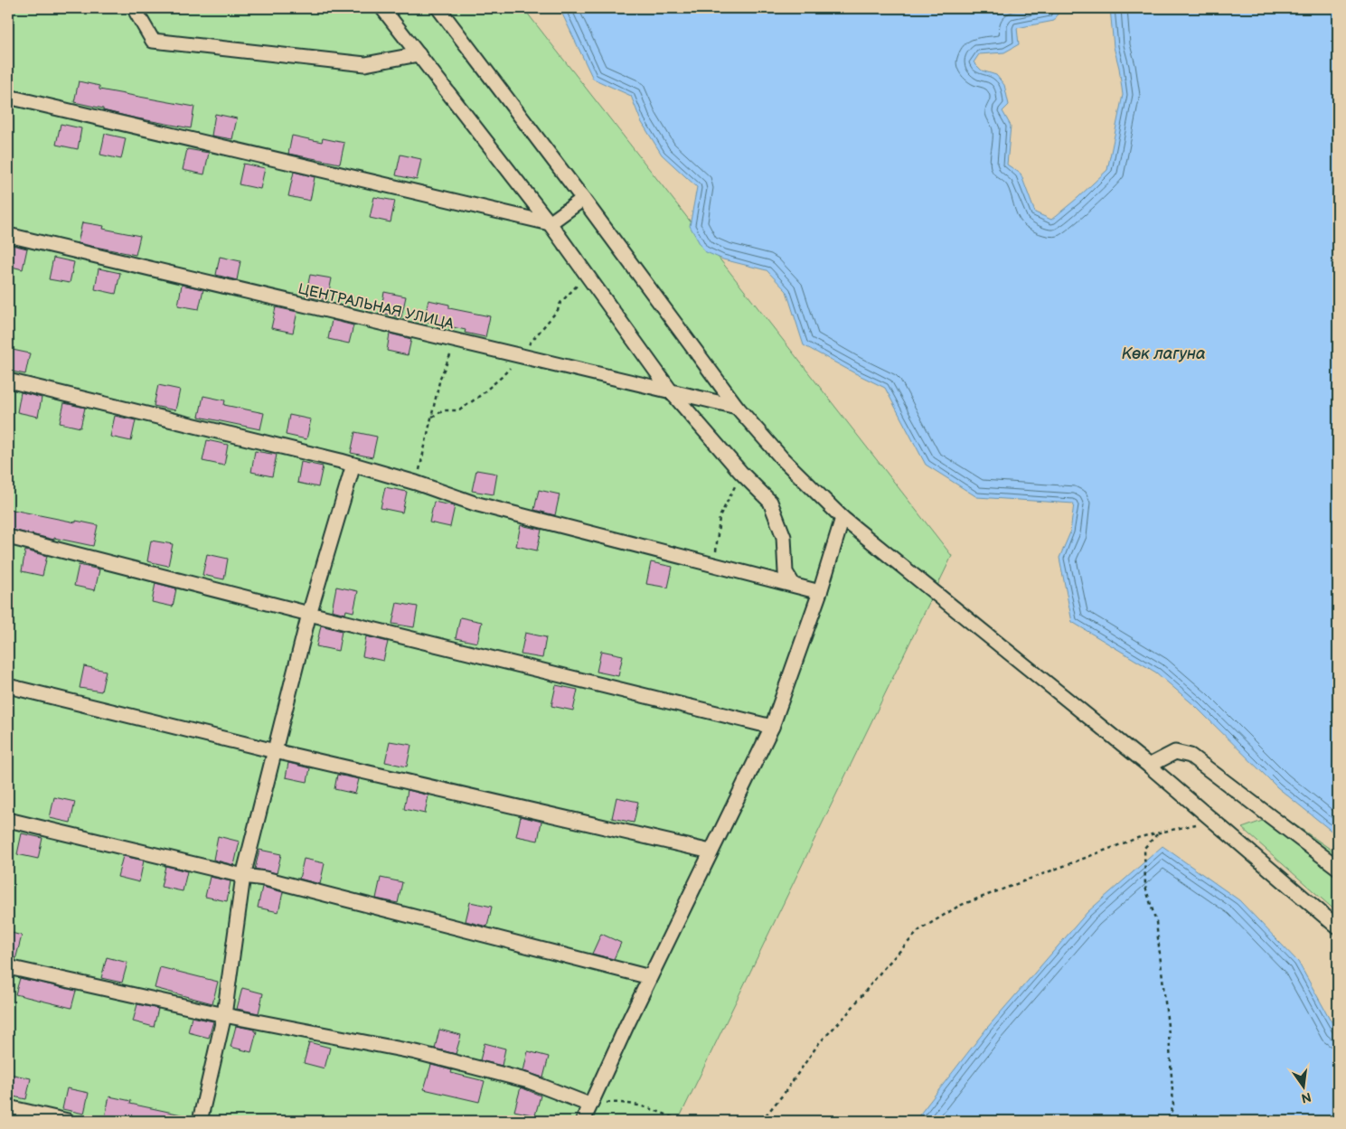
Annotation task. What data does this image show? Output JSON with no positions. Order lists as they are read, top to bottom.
{
  "streets": {
    "street": ["ЦЕНТРАЛЬНАЯ УЛИЦА"]
  },
  "water": ["Көк лагуна"],
  "north": "bottom"
}
